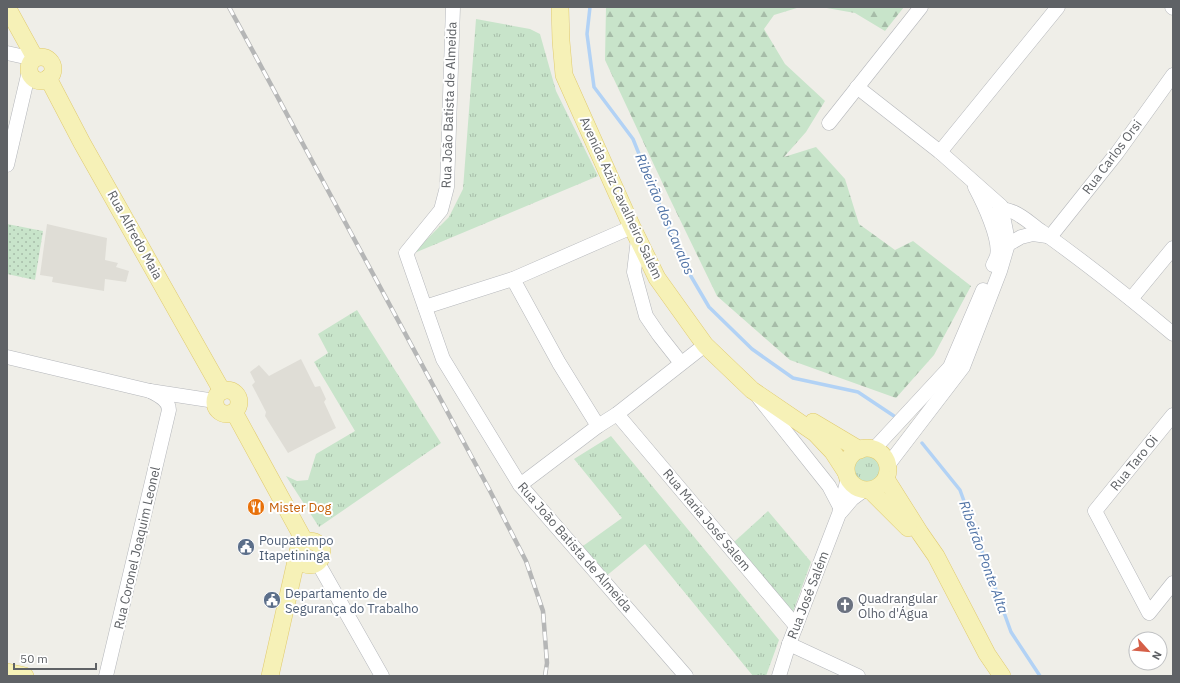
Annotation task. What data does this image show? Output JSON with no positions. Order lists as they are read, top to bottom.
{
  "streets": {
    "main road": ["Avenida Aziz Cavalheiro Salém", "Rua Alfredo Maia"],
    "street": [
      "Rua João Batista de Almeida",
      "Rua Carlos Orsi",
      "Rua Taro Oi",
      "Rua Maria José Salem",
      "Rua Coronel Joaquim Leonel",
      "Rua José Salém"
    ]
  },
  "crossings": [
    ["Rua Maria José Salem", "Rua José Salém"]
  ],
  "water": ["Ribeirão dos Cavalos", "Ribeirão Ponte Alta"],
  "places": {
    "restaurant": ["Mister Dog"],
    "public building": ["Poupatempo Itapetininga", "Departamento de Segurança do Trabalho"],
    "church": ["Quadrangular Olho d'Água"]
  },
  "scale_bar": "50 m",
  "north": "bottom right"
}
